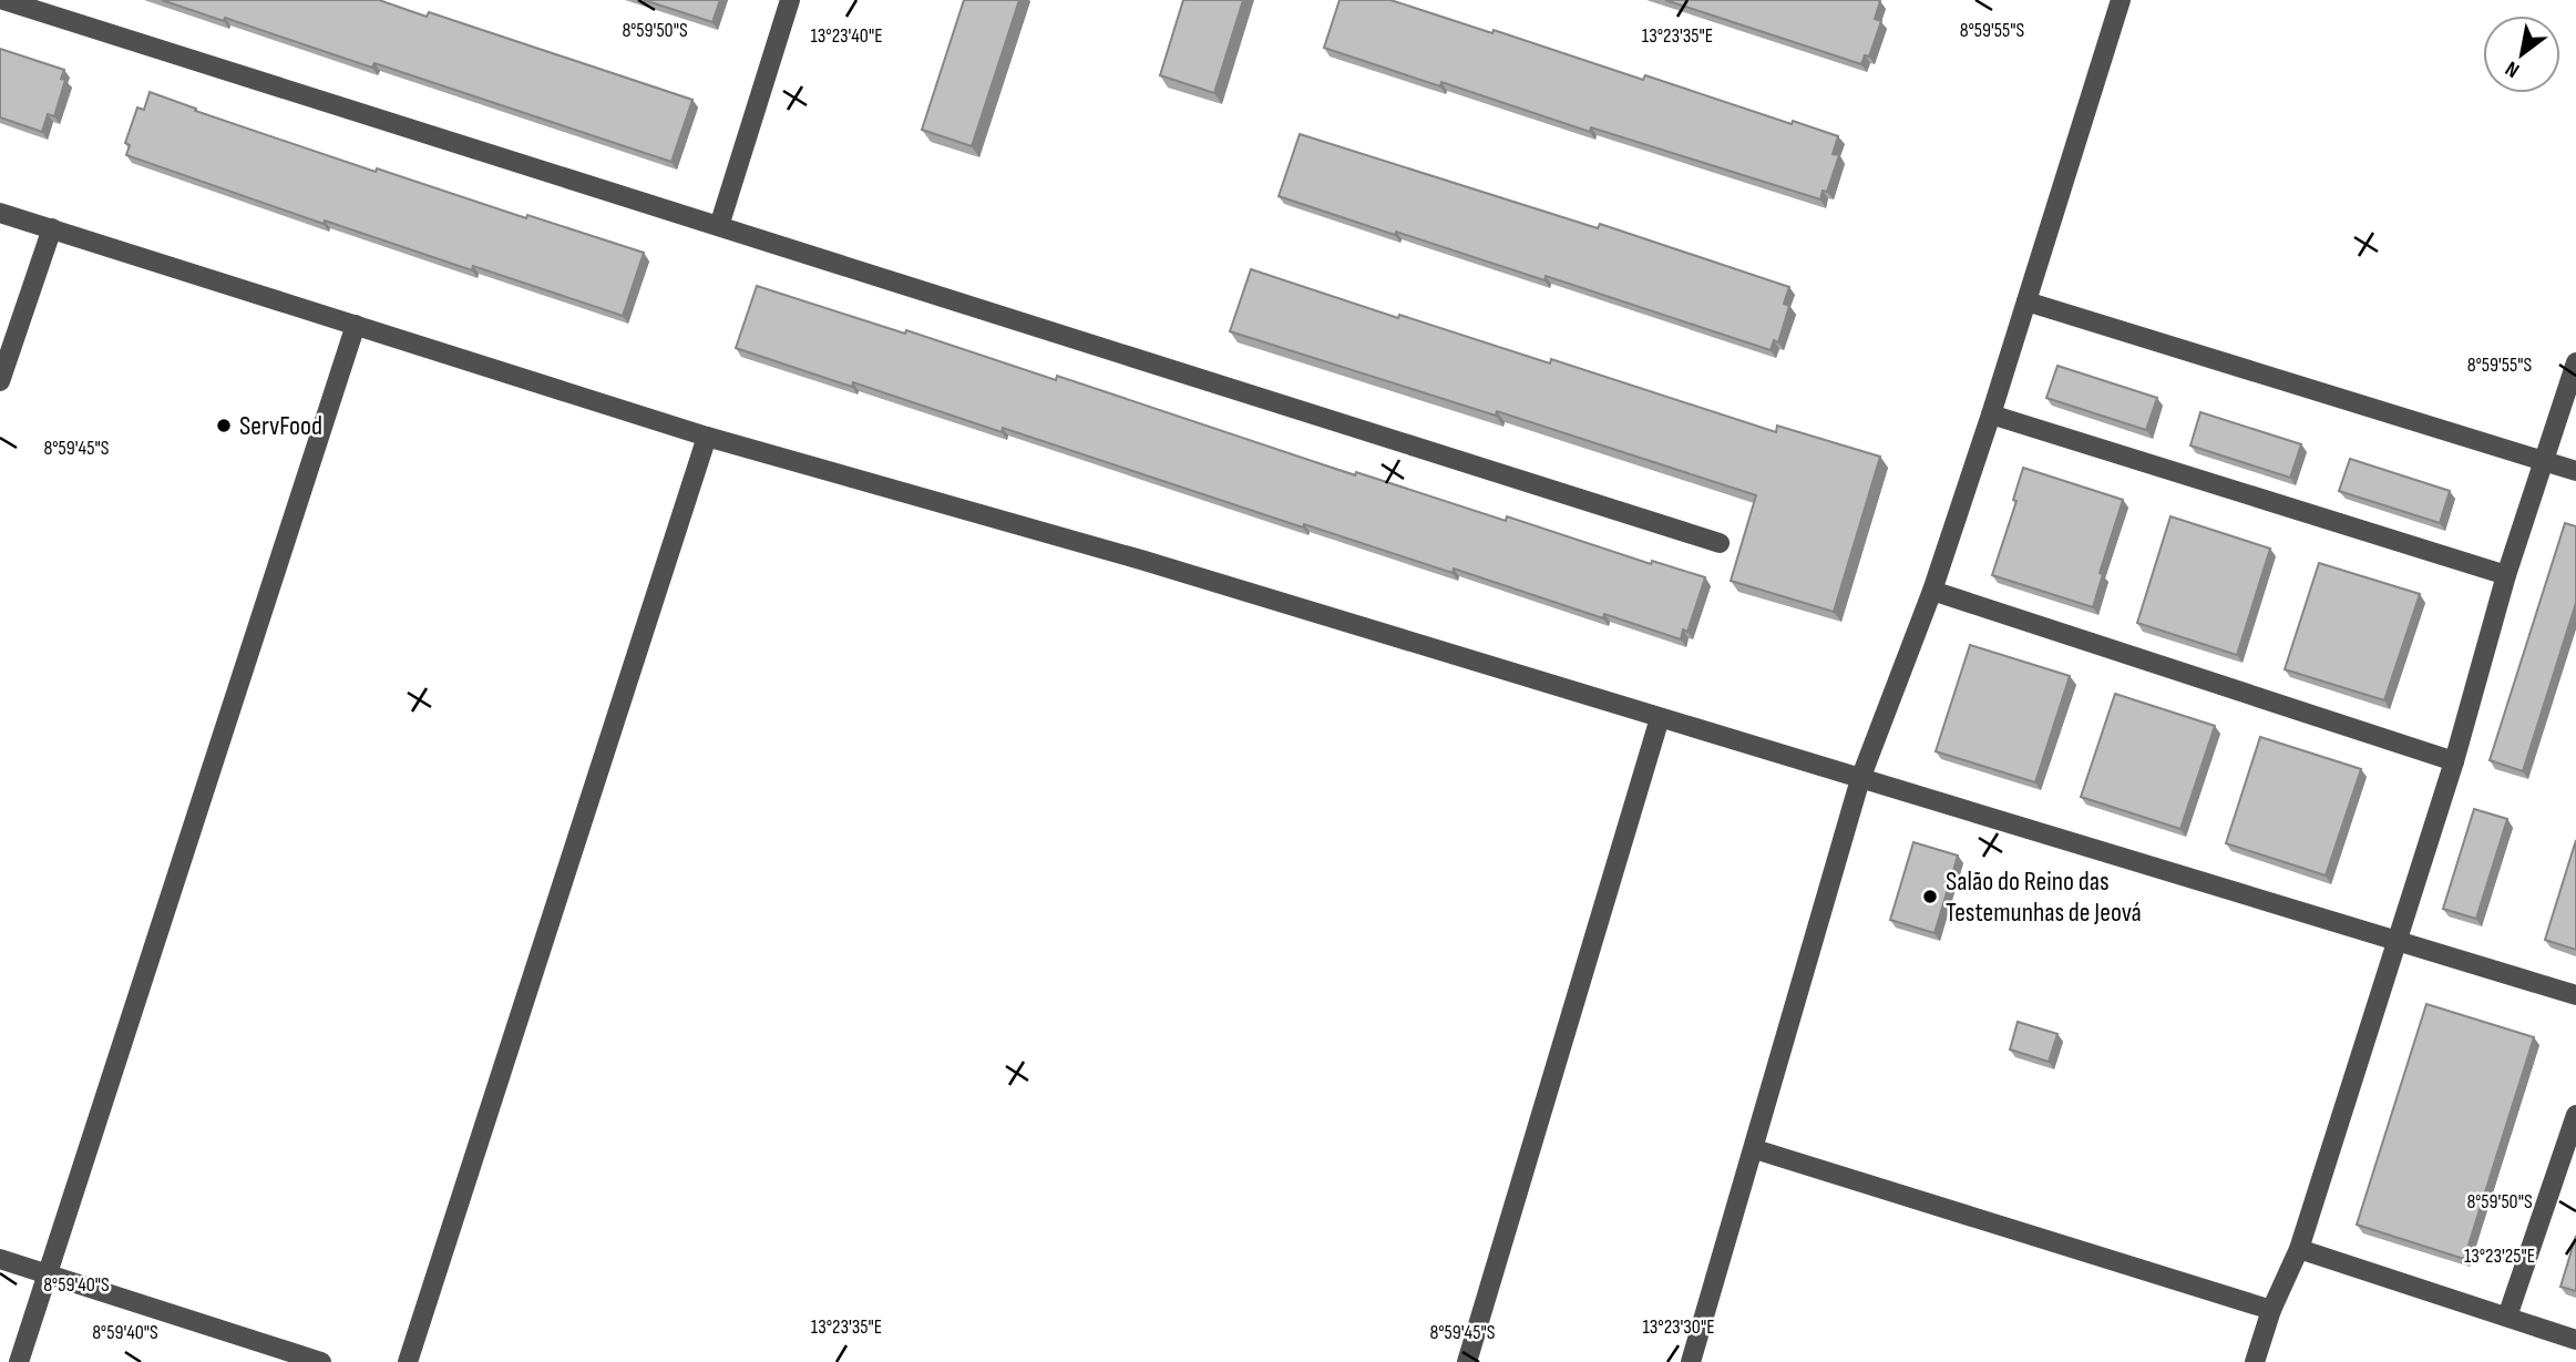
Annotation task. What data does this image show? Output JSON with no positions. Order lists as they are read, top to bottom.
{
  "places": ["ServFood", "Salão do Reino das Testemunhas de Jeová"],
  "north": "bottom left",
  "coordinates": [
    "8°59'50\"S",
    "8°59'55\"S",
    "13°23'40\"E",
    "13°23'35\"E",
    "8°59'45\"S",
    "13°23'25\"E",
    "8°59'40\"S",
    "13°23'30\"E"
  ]
}
